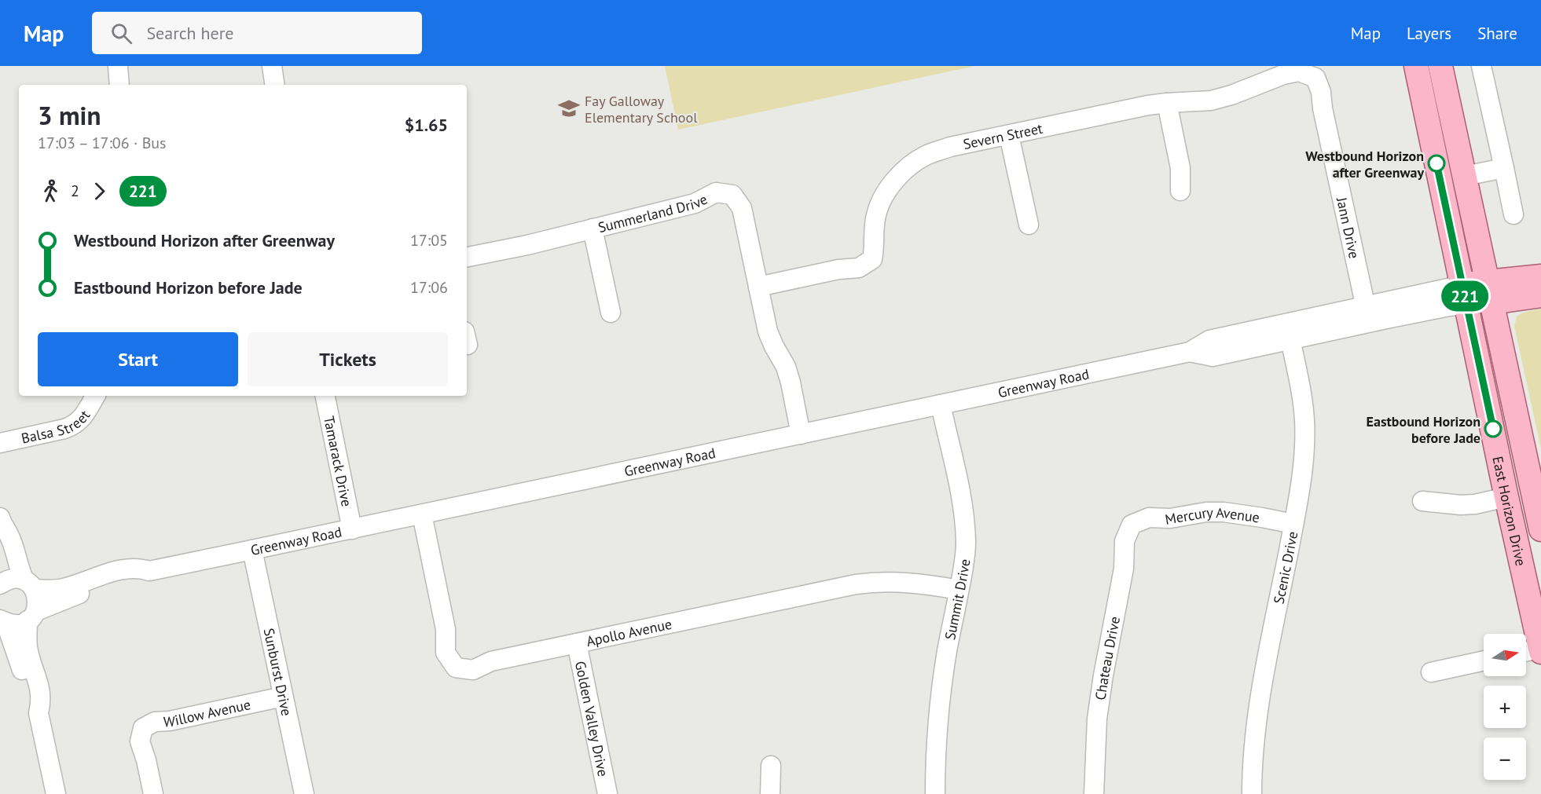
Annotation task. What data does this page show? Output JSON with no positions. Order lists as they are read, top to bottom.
{
  "streets": {
    "main road": ["Greenway Road", "East Horizon Drive"],
    "street": [
      "Severn Street",
      "Summerland Drive",
      "Jann Drive",
      "Balsa Street",
      "Tamarack Drive",
      "Mercury Avenue",
      "Scenic Drive",
      "Summit Drive",
      "Apollo Avenue",
      "Chateau Drive",
      "Sunburst Drive",
      "Willow Avenue",
      "Golden Valley Drive"
    ]
  },
  "crossings": [
    ["Severn Street", "Summerland Drive"],
    ["Severn Street", "Jann Drive"],
    ["Summerland Drive", "Greenway Road"],
    ["Jann Drive", "Greenway Road"],
    ["Greenway Road", "Tamarack Drive"],
    ["Greenway Road", "East Horizon Drive"],
    ["Greenway Road", "Scenic Drive"],
    ["Greenway Road", "Summit Drive"],
    ["Greenway Road", "Apollo Avenue"],
    ["Greenway Road", "Sunburst Drive"],
    ["Mercury Avenue", "Scenic Drive"],
    ["Mercury Avenue", "Chateau Drive"],
    ["Summit Drive", "Apollo Avenue"],
    ["Apollo Avenue", "Golden Valley Drive"],
    ["Sunburst Drive", "Willow Avenue"]
  ],
  "places": {
    "school or university": ["Fay Galloway Elementary School"],
    "other": ["Westbound Horizon after Greenway", "Eastbound Horizon before Jade"]
  },
  "lines": ["bus line 221"],
  "north": "right",
  "page": {
    "header": "Map",
    "search": "Search here",
    "nav": ["Map", "Layers", "Share"],
    "on_map": "221",
    "heading": ["3 min", "17:03 – 17:06 · Bus", "$1.65"],
    "legs": ["2", "221"],
    "list": [
      {
        "name": "Westbound Horizon after Greenway",
        "value": "17:05"
      },
      {
        "name": "Eastbound Horizon before Jade",
        "value": "17:06"
      }
    ],
    "buttons": ["Start", "Tickets"],
    "map_buttons": ["+", "−"]
  }
}
